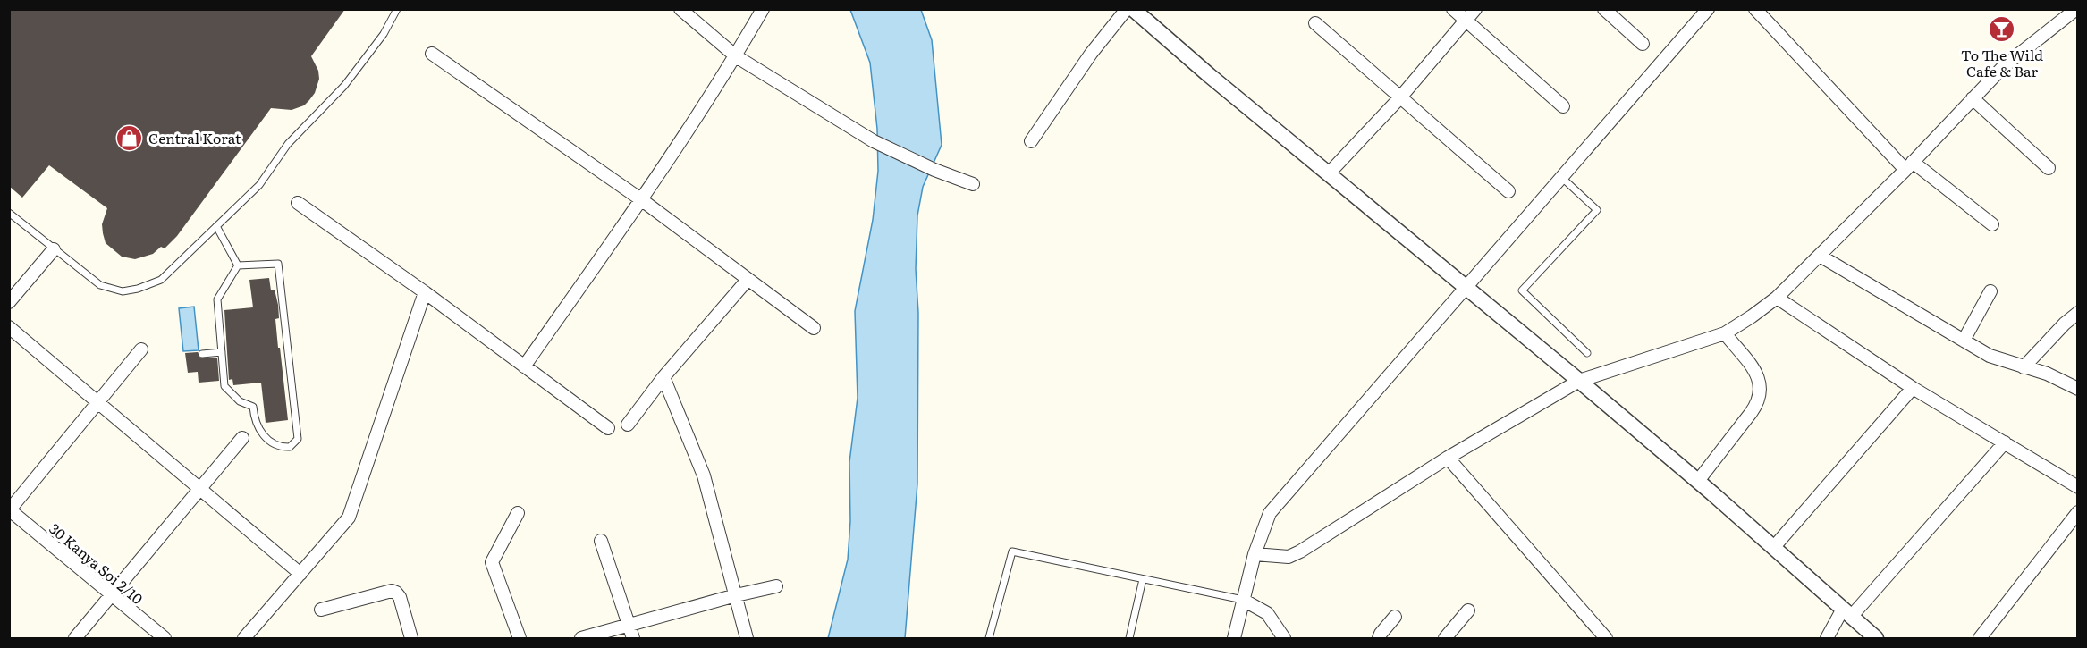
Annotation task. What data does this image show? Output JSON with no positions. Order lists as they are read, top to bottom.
{
  "streets": {
    "street": ["30 Kanya Soi 2/10"]
  },
  "places": {
    "bar": ["To The Wild Cafe & Bar"],
    "shop": ["Central Korat"]
  }
}
